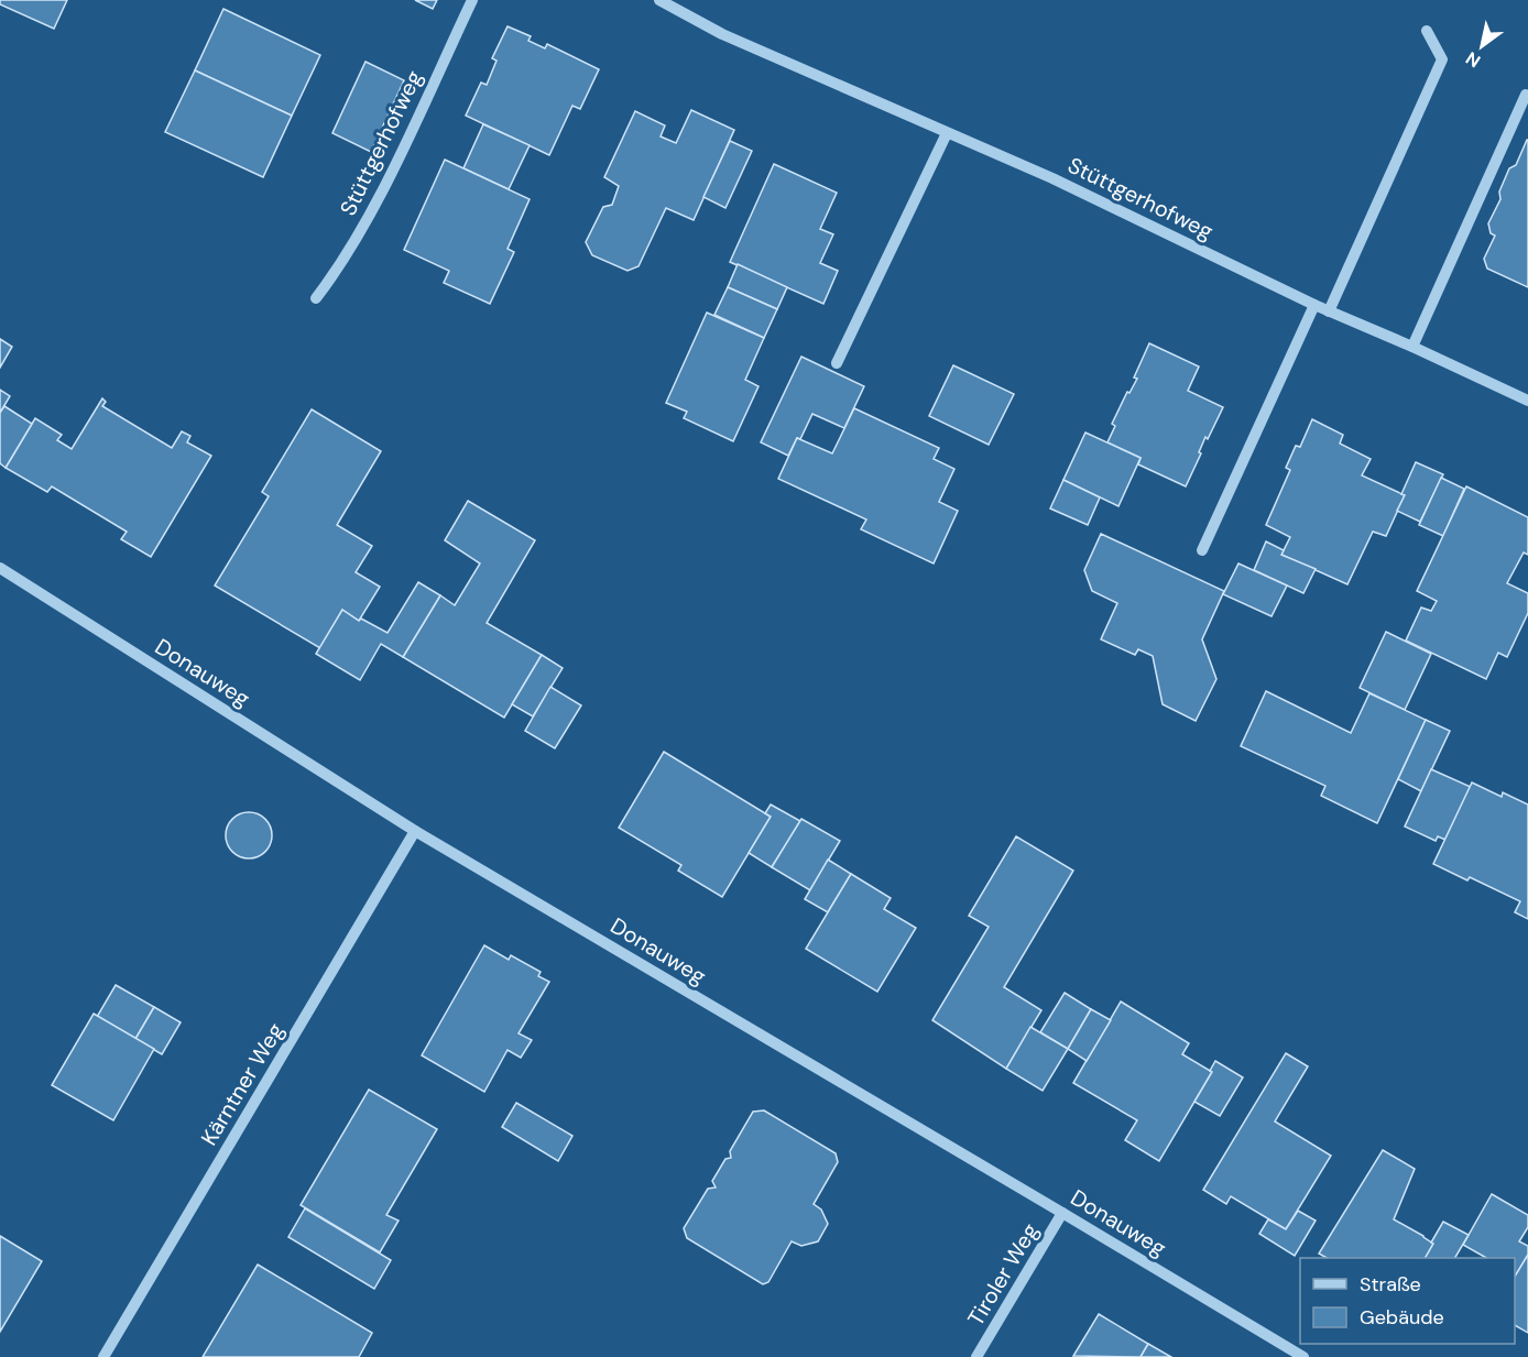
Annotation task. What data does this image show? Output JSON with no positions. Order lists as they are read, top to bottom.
{
  "streets": {
    "street": [
      "Stüttgerhofweg",
      "Donauweg",
      "Kärntner Weg",
      "Tiroler Weg"
    ]
  },
  "crossings": [
    ["Donauweg", "Kärntner Weg"],
    ["Donauweg", "Tiroler Weg"]
  ],
  "legend": ["Straße", "Gebäude"],
  "north": "bottom left"
}
